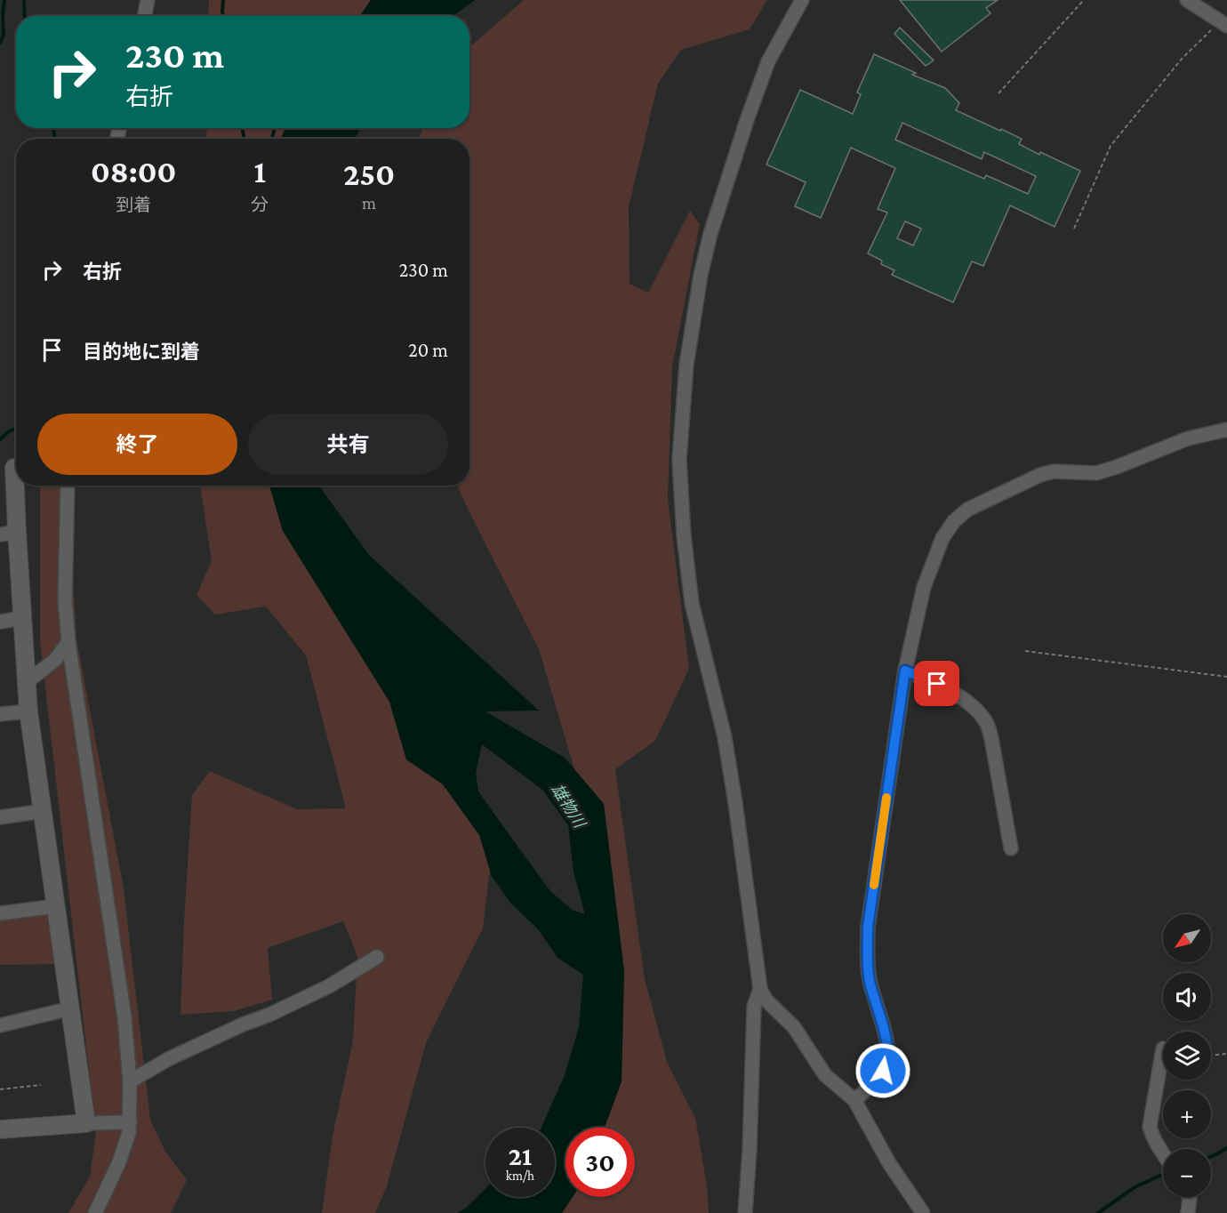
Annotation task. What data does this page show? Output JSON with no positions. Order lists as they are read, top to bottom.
{
  "water": ["雄物川"],
  "north": "bottom left",
  "page": {
    "turn": ["230 m", "右折"],
    "eta": [
      "08:00",
      "到着",
      "1",
      "分",
      "250",
      "m"
    ],
    "list": [
      {
        "name": "右折",
        "value": "230 m"
      },
      {
        "name": "目的地に到着",
        "value": "20 m"
      }
    ],
    "buttons": ["終了", "共有"],
    "map_buttons": ["+", "−"],
    "speed": "21 km/h",
    "limit": "30"
  }
}
